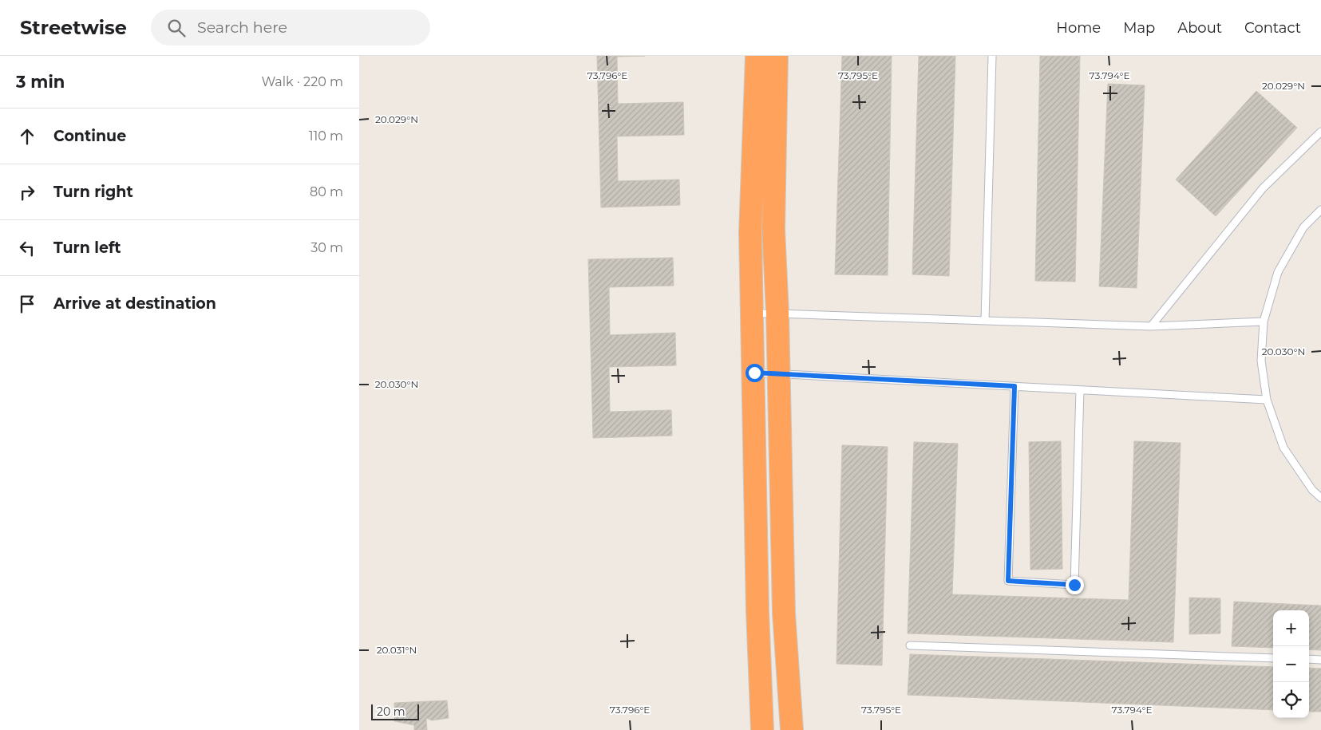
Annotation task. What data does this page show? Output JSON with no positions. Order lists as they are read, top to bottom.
{
  "scale_bar": "20 m",
  "page": {
    "header": "Streetwise",
    "search": "Search here",
    "nav": [
      "Home",
      "Map",
      "About",
      "Contact"
    ],
    "heading": ["3 min", "Walk · 220 m"],
    "list": [
      ["Continue", "110 m"],
      ["Turn right", "80 m"],
      ["Turn left", "30 m"],
      "Arrive at destination"
    ],
    "map_buttons": ["+", "−"],
    "scale": "20 m"
  },
  "coordinates": [
    "73.796°E",
    "73.795°E",
    "73.794°E",
    "20.029°N",
    "20.030°N",
    "20.031°N"
  ]
}
